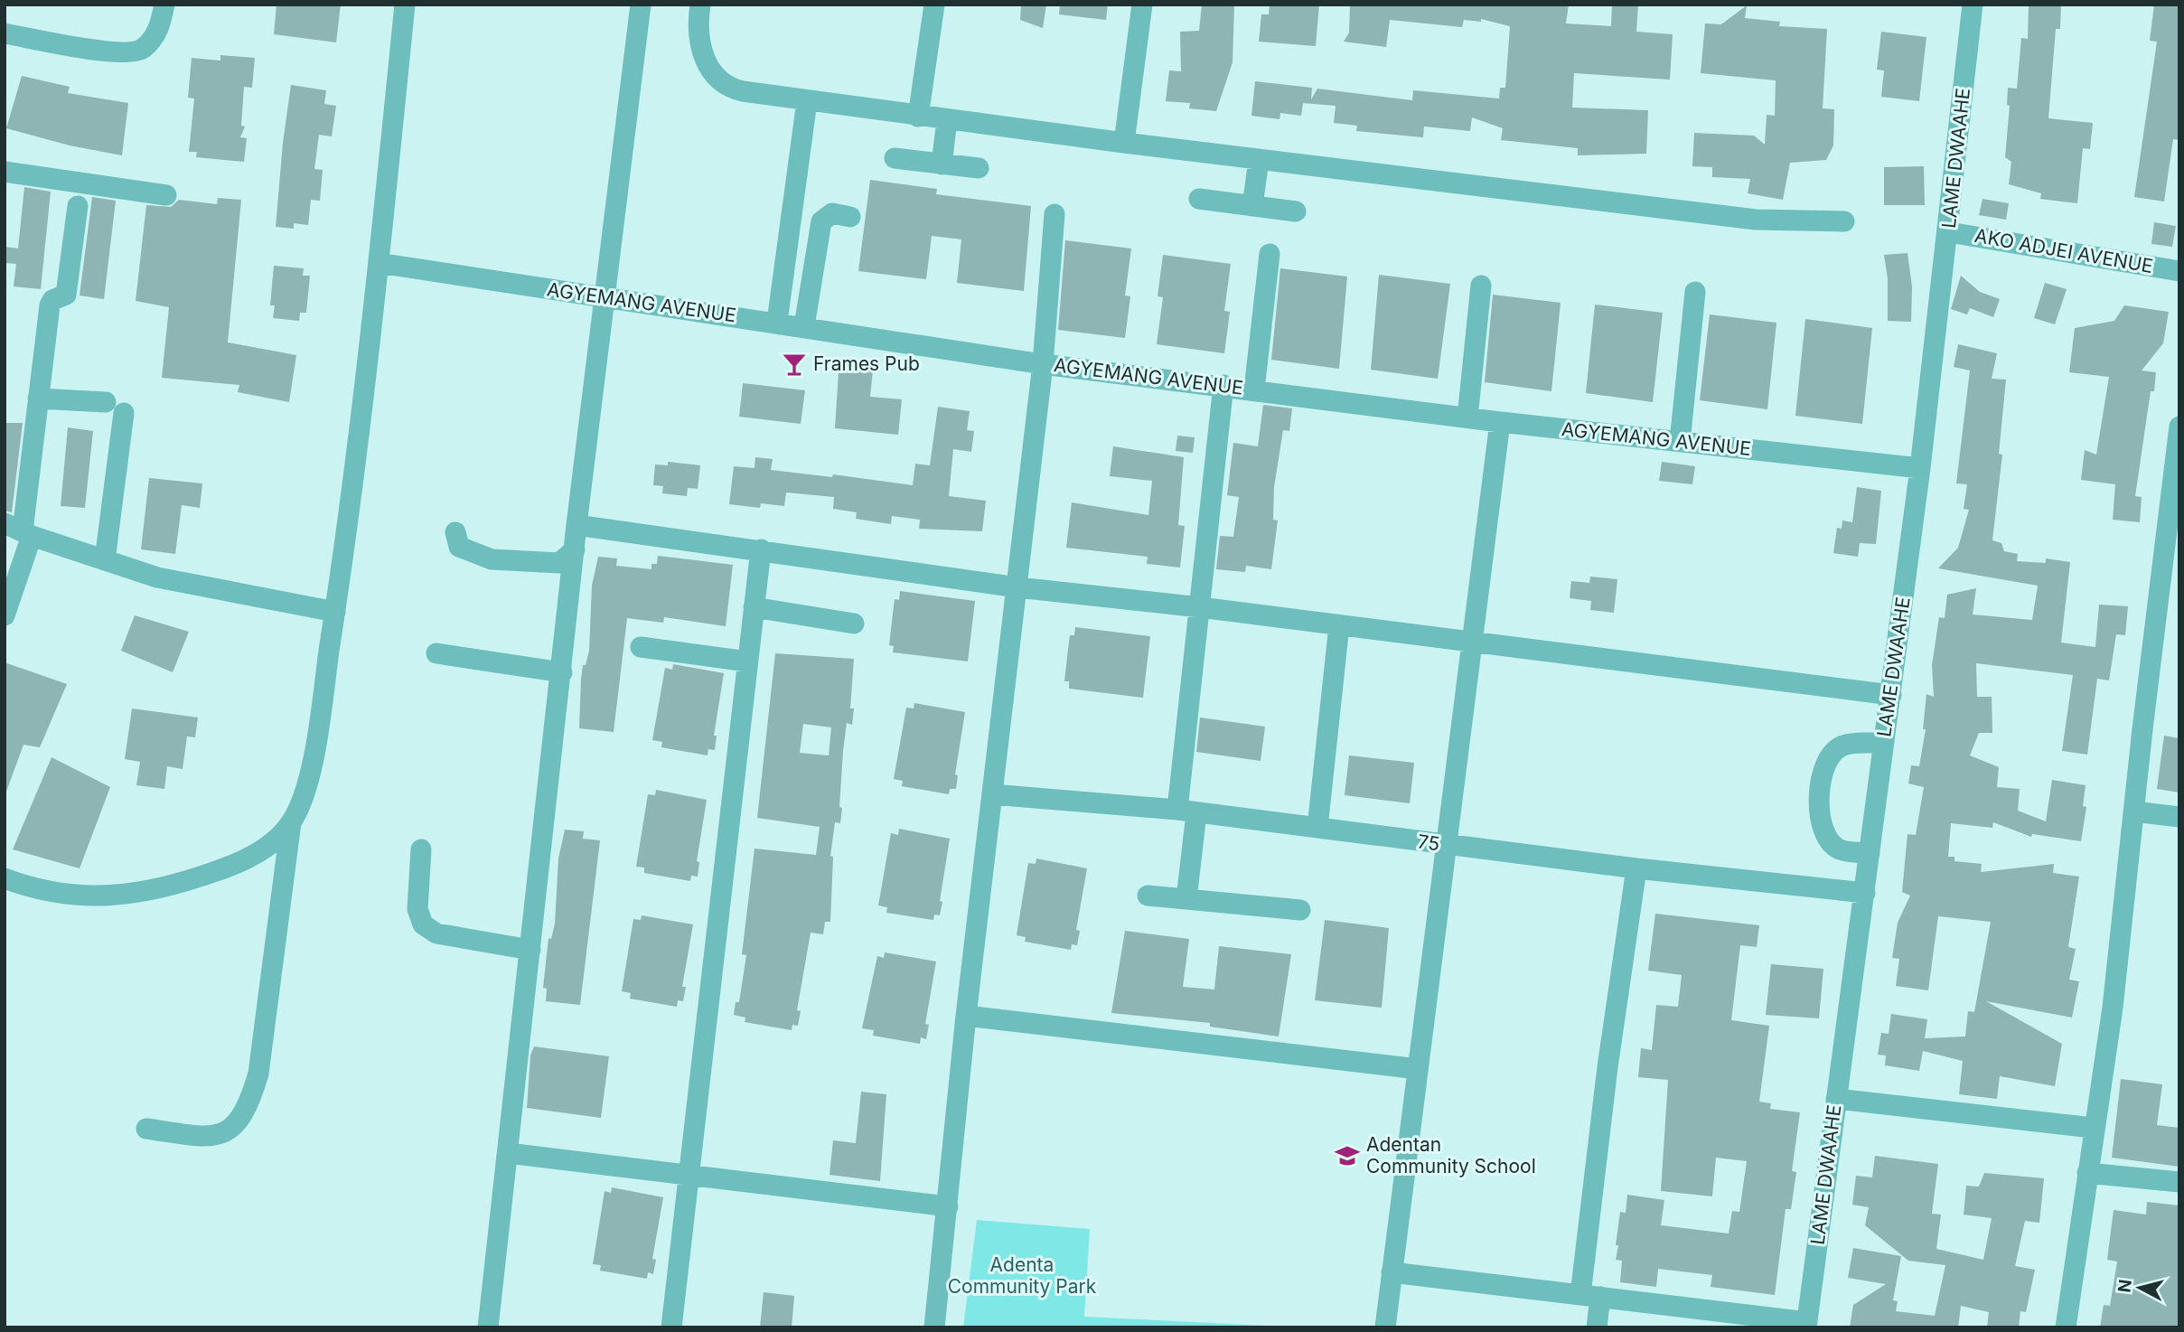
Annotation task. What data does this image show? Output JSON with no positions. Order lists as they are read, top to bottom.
{
  "streets": {
    "street": [
      "LAME DWAAHE",
      "AKO ADJEI AVENUE",
      "AGYEMANG AVENUE",
      "75"
    ]
  },
  "crossings": [
    ["LAME DWAAHE", "AKO ADJEI AVENUE"],
    ["LAME DWAAHE", "AGYEMANG AVENUE"],
    ["LAME DWAAHE", "75"]
  ],
  "parks": ["Adenta Community Park"],
  "places": {
    "bar": ["Frames Pub"],
    "school or university": ["Adentan Community School"]
  },
  "north": "left"
}
